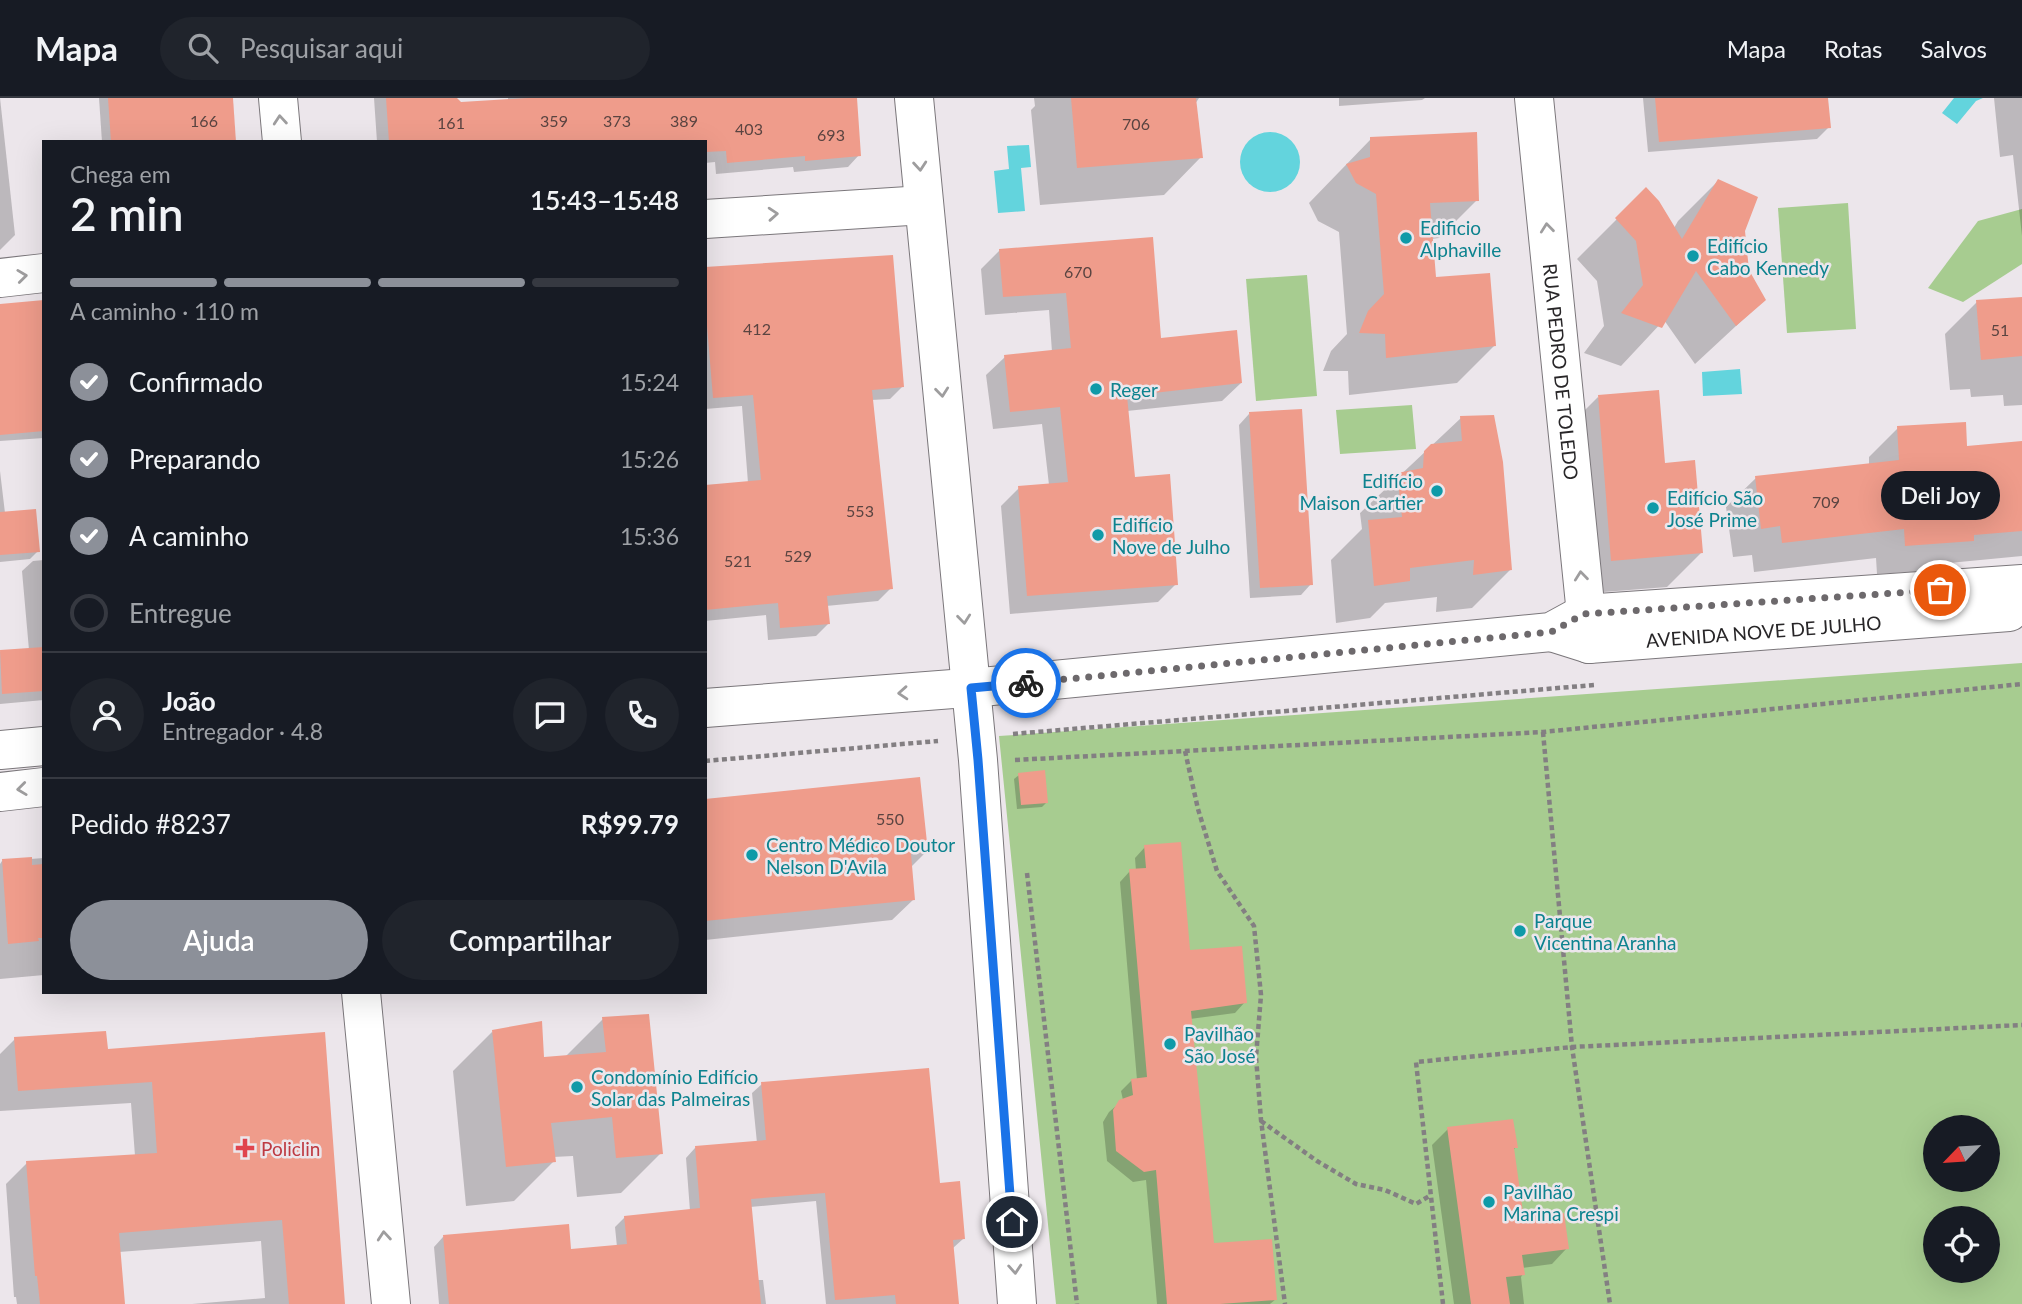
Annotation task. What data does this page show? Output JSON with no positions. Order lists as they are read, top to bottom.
{
  "streets": {
    "main road": ["RUA PEDRO DE TOLEDO", "AVENIDA NOVE DE JULHO"]
  },
  "crossings": [
    ["RUA PEDRO DE TOLEDO", "AVENIDA NOVE DE JULHO"]
  ],
  "one_way": ["RUA PEDRO DE TOLEDO"],
  "places": {
    "other": [
      "Edificio Alphaville",
      "Edifício Cabo Kennedy",
      "Reger",
      "Edifício Maison Cartier",
      "Edifício São José Prime",
      "Edifício Nove de Julho",
      "Deli Joy",
      "Centro Médico Doutor Nelson D'Avila",
      "Parque Vicentina Aranha",
      "Pavilhão São José",
      "Condomínio Edifício Solar das Palmeiras",
      "Pavilhão Marina Crespi"
    ],
    "health": ["Policlin"]
  },
  "house_numbers": [
    "166",
    "359",
    "373",
    "389",
    "161",
    "706",
    "403",
    "693",
    "670",
    "412",
    "51",
    "709",
    "553",
    "529",
    "521",
    "550"
  ],
  "north": "bottom left",
  "page": {
    "header": "Mapa",
    "search": "Pesquisar aqui",
    "nav": ["Mapa", "Rotas", "Salvos"],
    "heading": ["2 min", "Chega em", "15:43–15:48"],
    "panel": [
      "João",
      "Entregador · 4.8",
      "Pedido #8237",
      "R$99.79"
    ],
    "bar": "A caminho · 110 m",
    "list": [
      ["Confirmado", "15:24"],
      ["Preparando", "15:26"],
      ["A caminho", "15:36"],
      "Entregue"
    ],
    "bubble": "Deli Joy",
    "buttons": ["Ajuda", "Compartilhar"]
  }
}
